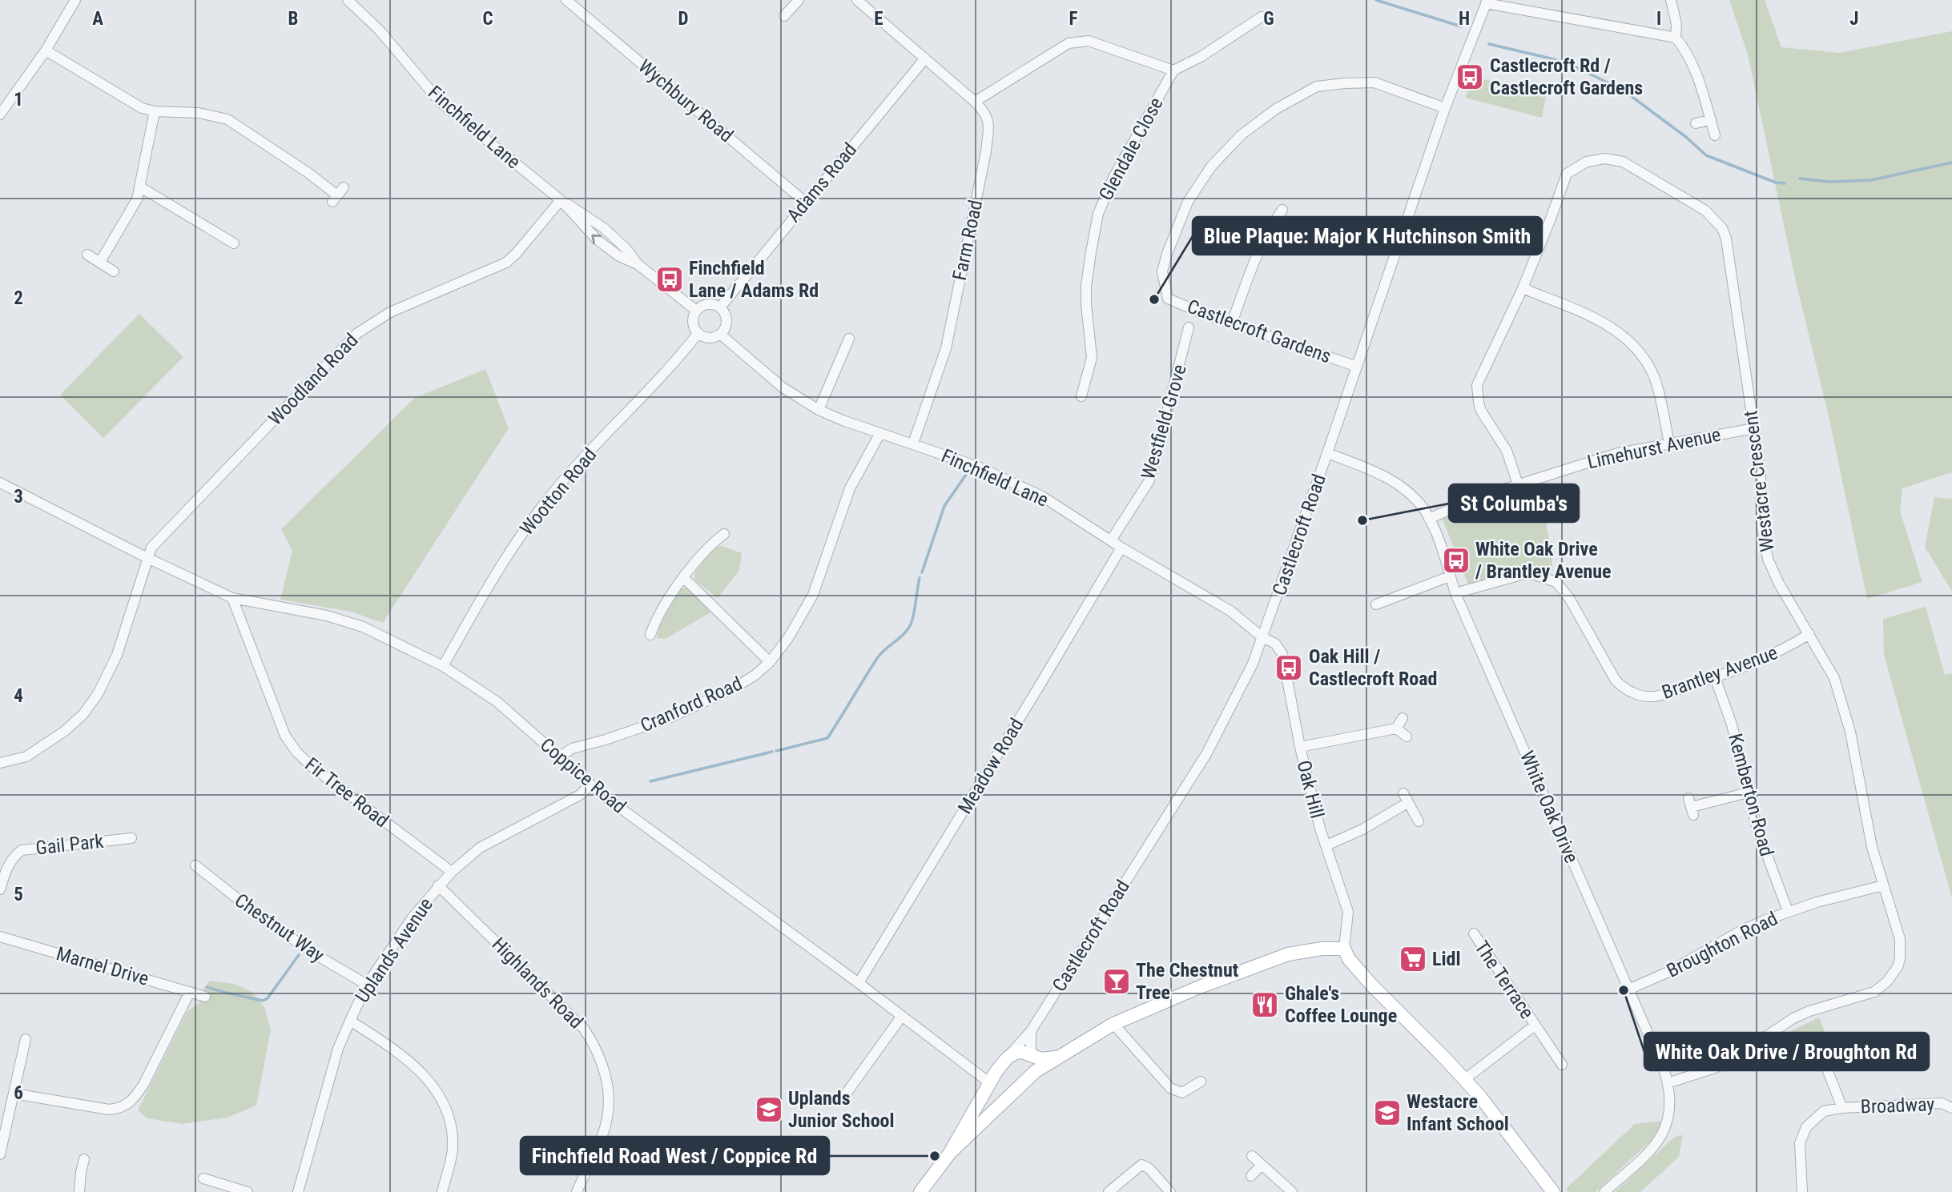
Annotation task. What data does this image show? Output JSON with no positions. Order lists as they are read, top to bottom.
{
  "streets": {
    "street": [
      "Wychbury Road",
      "Finchfield Lane",
      "Glendale Close",
      "Adams Road",
      "Farm Road",
      "Castlecroft Gardens",
      "Woodland Road",
      "Westfield Grove",
      "Limehurst Avenue",
      "Westacre Crescent",
      "Wootton Road",
      "Castlecroft Road",
      "Brantley Avenue",
      "Cranford Road",
      "Meadow Road",
      "Coppice Road",
      "Oak Hill",
      "Fir Tree Road",
      "Kemberton Road",
      "White Oak Drive",
      "Gail Park",
      "Chestnut Way",
      "Broughton Road",
      "Uplands Avenue",
      "Marnel Drive",
      "The Terrace",
      "Highlands Road",
      "Broadway"
    ]
  },
  "crossings": [
    ["Wychbury Road", "Adams Road"],
    ["Finchfield Lane", "Adams Road"],
    ["Finchfield Lane", "Farm Road"],
    ["Finchfield Lane", "Woodland Road"],
    ["Finchfield Lane", "Westfield Grove"],
    ["Finchfield Lane", "Wootton Road"],
    ["Finchfield Lane", "Castlecroft Road"],
    ["Finchfield Lane", "Cranford Road"],
    ["Finchfield Lane", "Meadow Road"],
    ["Finchfield Lane", "Oak Hill"],
    ["Adams Road", "Farm Road"],
    ["Adams Road", "Wootton Road"],
    ["Castlecroft Gardens", "Castlecroft Road"],
    ["Woodland Road", "Coppice Road"],
    ["Limehurst Avenue", "Westacre Crescent"],
    ["Limehurst Avenue", "White Oak Drive"],
    ["Westacre Crescent", "Brantley Avenue"],
    ["Westacre Crescent", "White Oak Drive"],
    ["Westacre Crescent", "Broughton Road"],
    ["Wootton Road", "Coppice Road"],
    ["Castlecroft Road", "Coppice Road"],
    ["Castlecroft Road", "Oak Hill"],
    ["Castlecroft Road", "White Oak Drive"],
    ["Brantley Avenue", "Kemberton Road"],
    ["Brantley Avenue", "White Oak Drive"],
    ["Cranford Road", "Coppice Road"],
    ["Meadow Road", "Coppice Road"],
    ["Coppice Road", "Fir Tree Road"],
    ["Coppice Road", "Uplands Avenue"],
    ["Fir Tree Road", "Uplands Avenue"],
    ["Kemberton Road", "Broughton Road"],
    ["White Oak Drive", "Broughton Road"],
    ["Chestnut Way", "Uplands Avenue"],
    ["Uplands Avenue", "Highlands Road"]
  ],
  "places": {
    "bus stop": [
      "Castlecroft Rd / Castlecroft Gardens",
      "Finchfield Lane / Adams Rd",
      "White Oak Drive / Brantley Avenue",
      "Oak Hill / Castlecroft Road"
    ],
    "other": [
      "Blue Plaque: Major K Hutchinson Smith",
      "St Columba's",
      "White Oak Drive / Broughton Rd",
      "Finchfield Road West / Coppice Rd"
    ],
    "supermarket": ["Lidl"],
    "bar": ["The Chestnut Tree"],
    "restaurant": ["Ghale's Coffee Lounge"],
    "school or university": ["Uplands Junior School", "Westacre Infant School"]
  },
  "grid": {
    "columns": [
      "A",
      "B",
      "C",
      "D",
      "E",
      "F",
      "G",
      "H",
      "I",
      "J"
    ],
    "rows": [
      "1",
      "2",
      "3",
      "4",
      "5",
      "6"
    ]
  }
}
